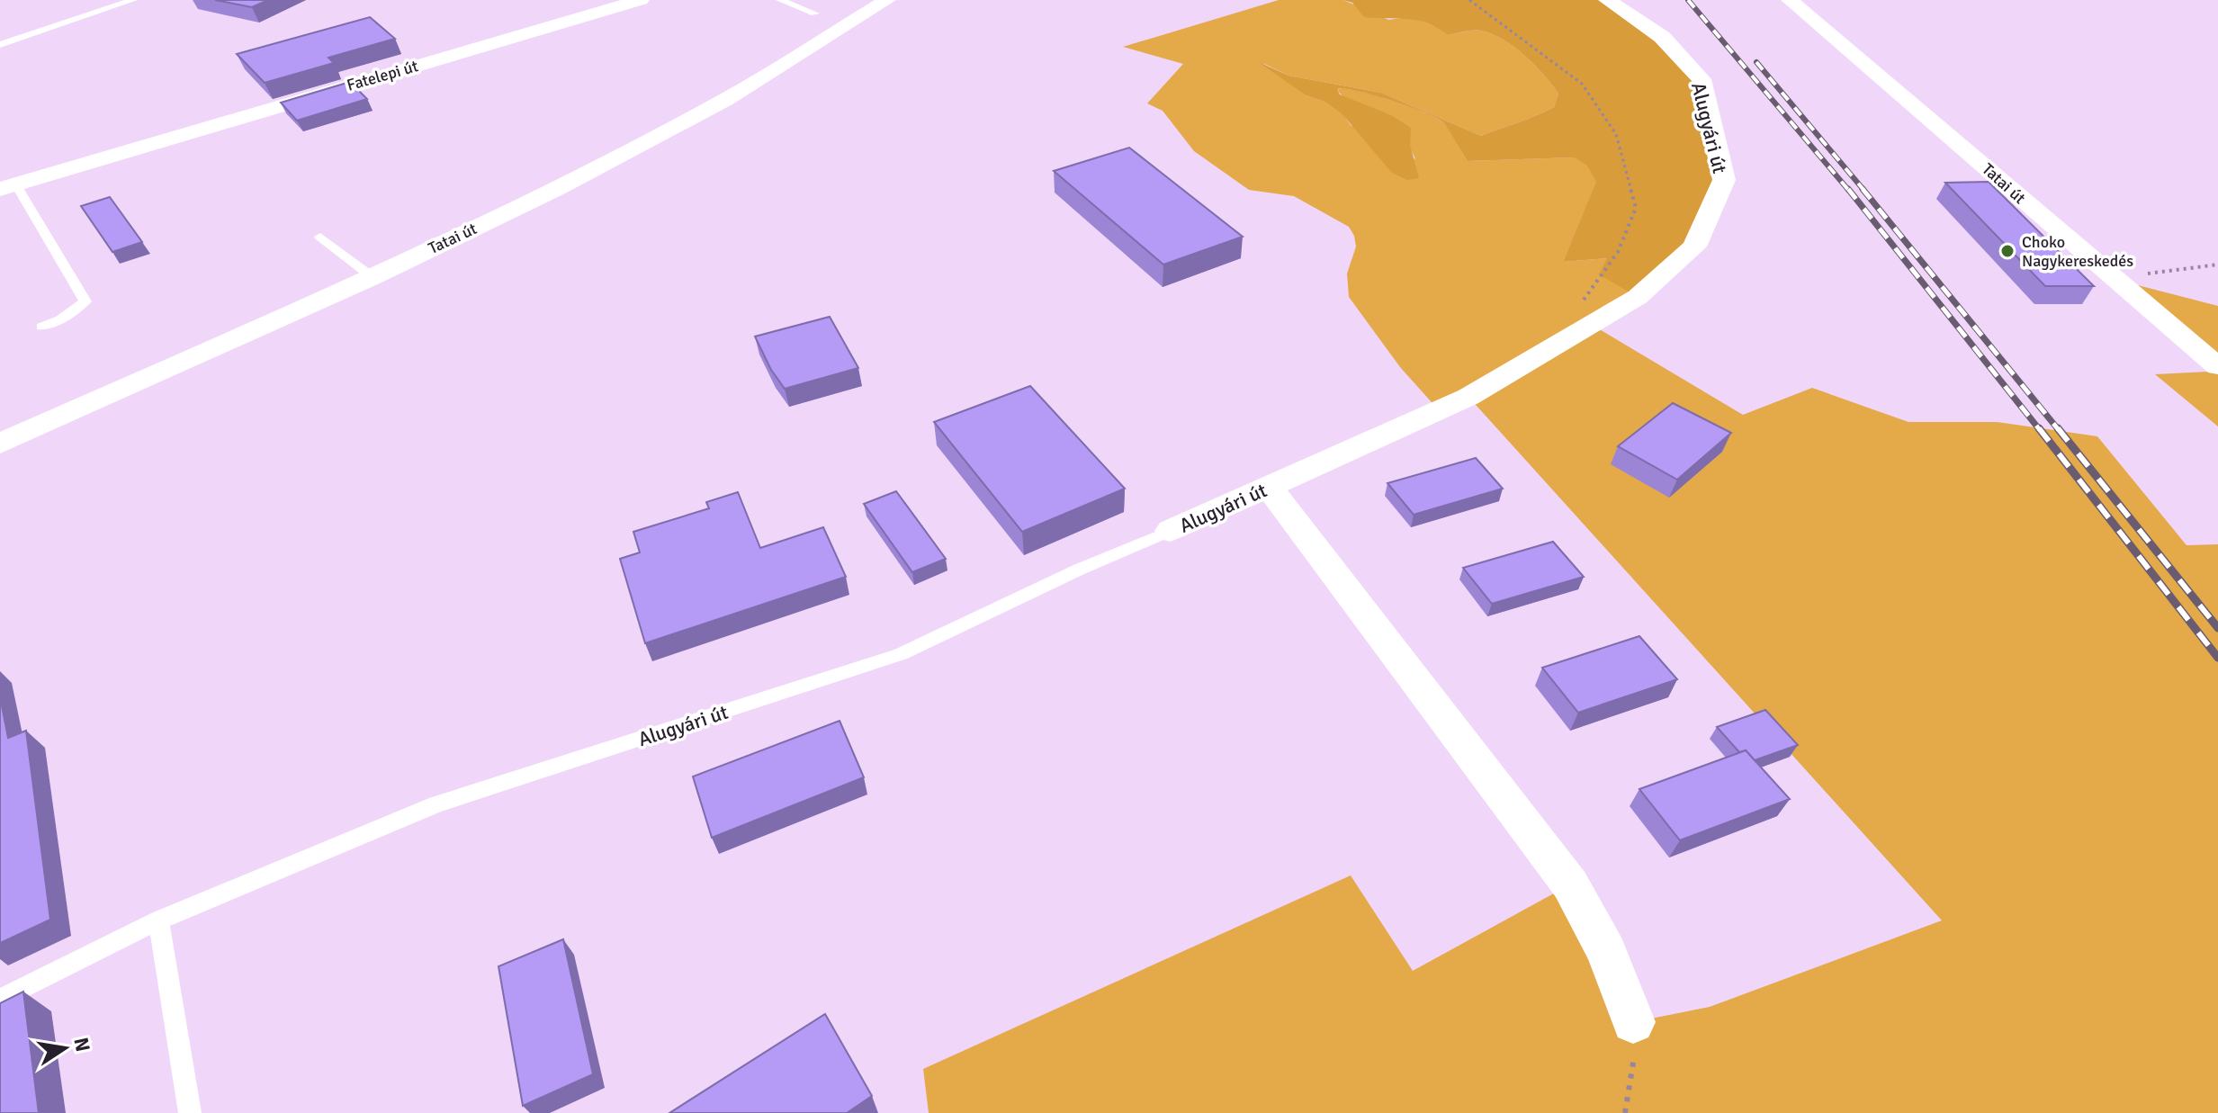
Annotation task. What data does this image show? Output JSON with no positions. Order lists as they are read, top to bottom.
{
  "streets": {
    "street": ["Fatelepi út", "Alugyári út", "Tatai út"]
  },
  "places": ["Choko Nagykereskedés"],
  "north": "right"
}
